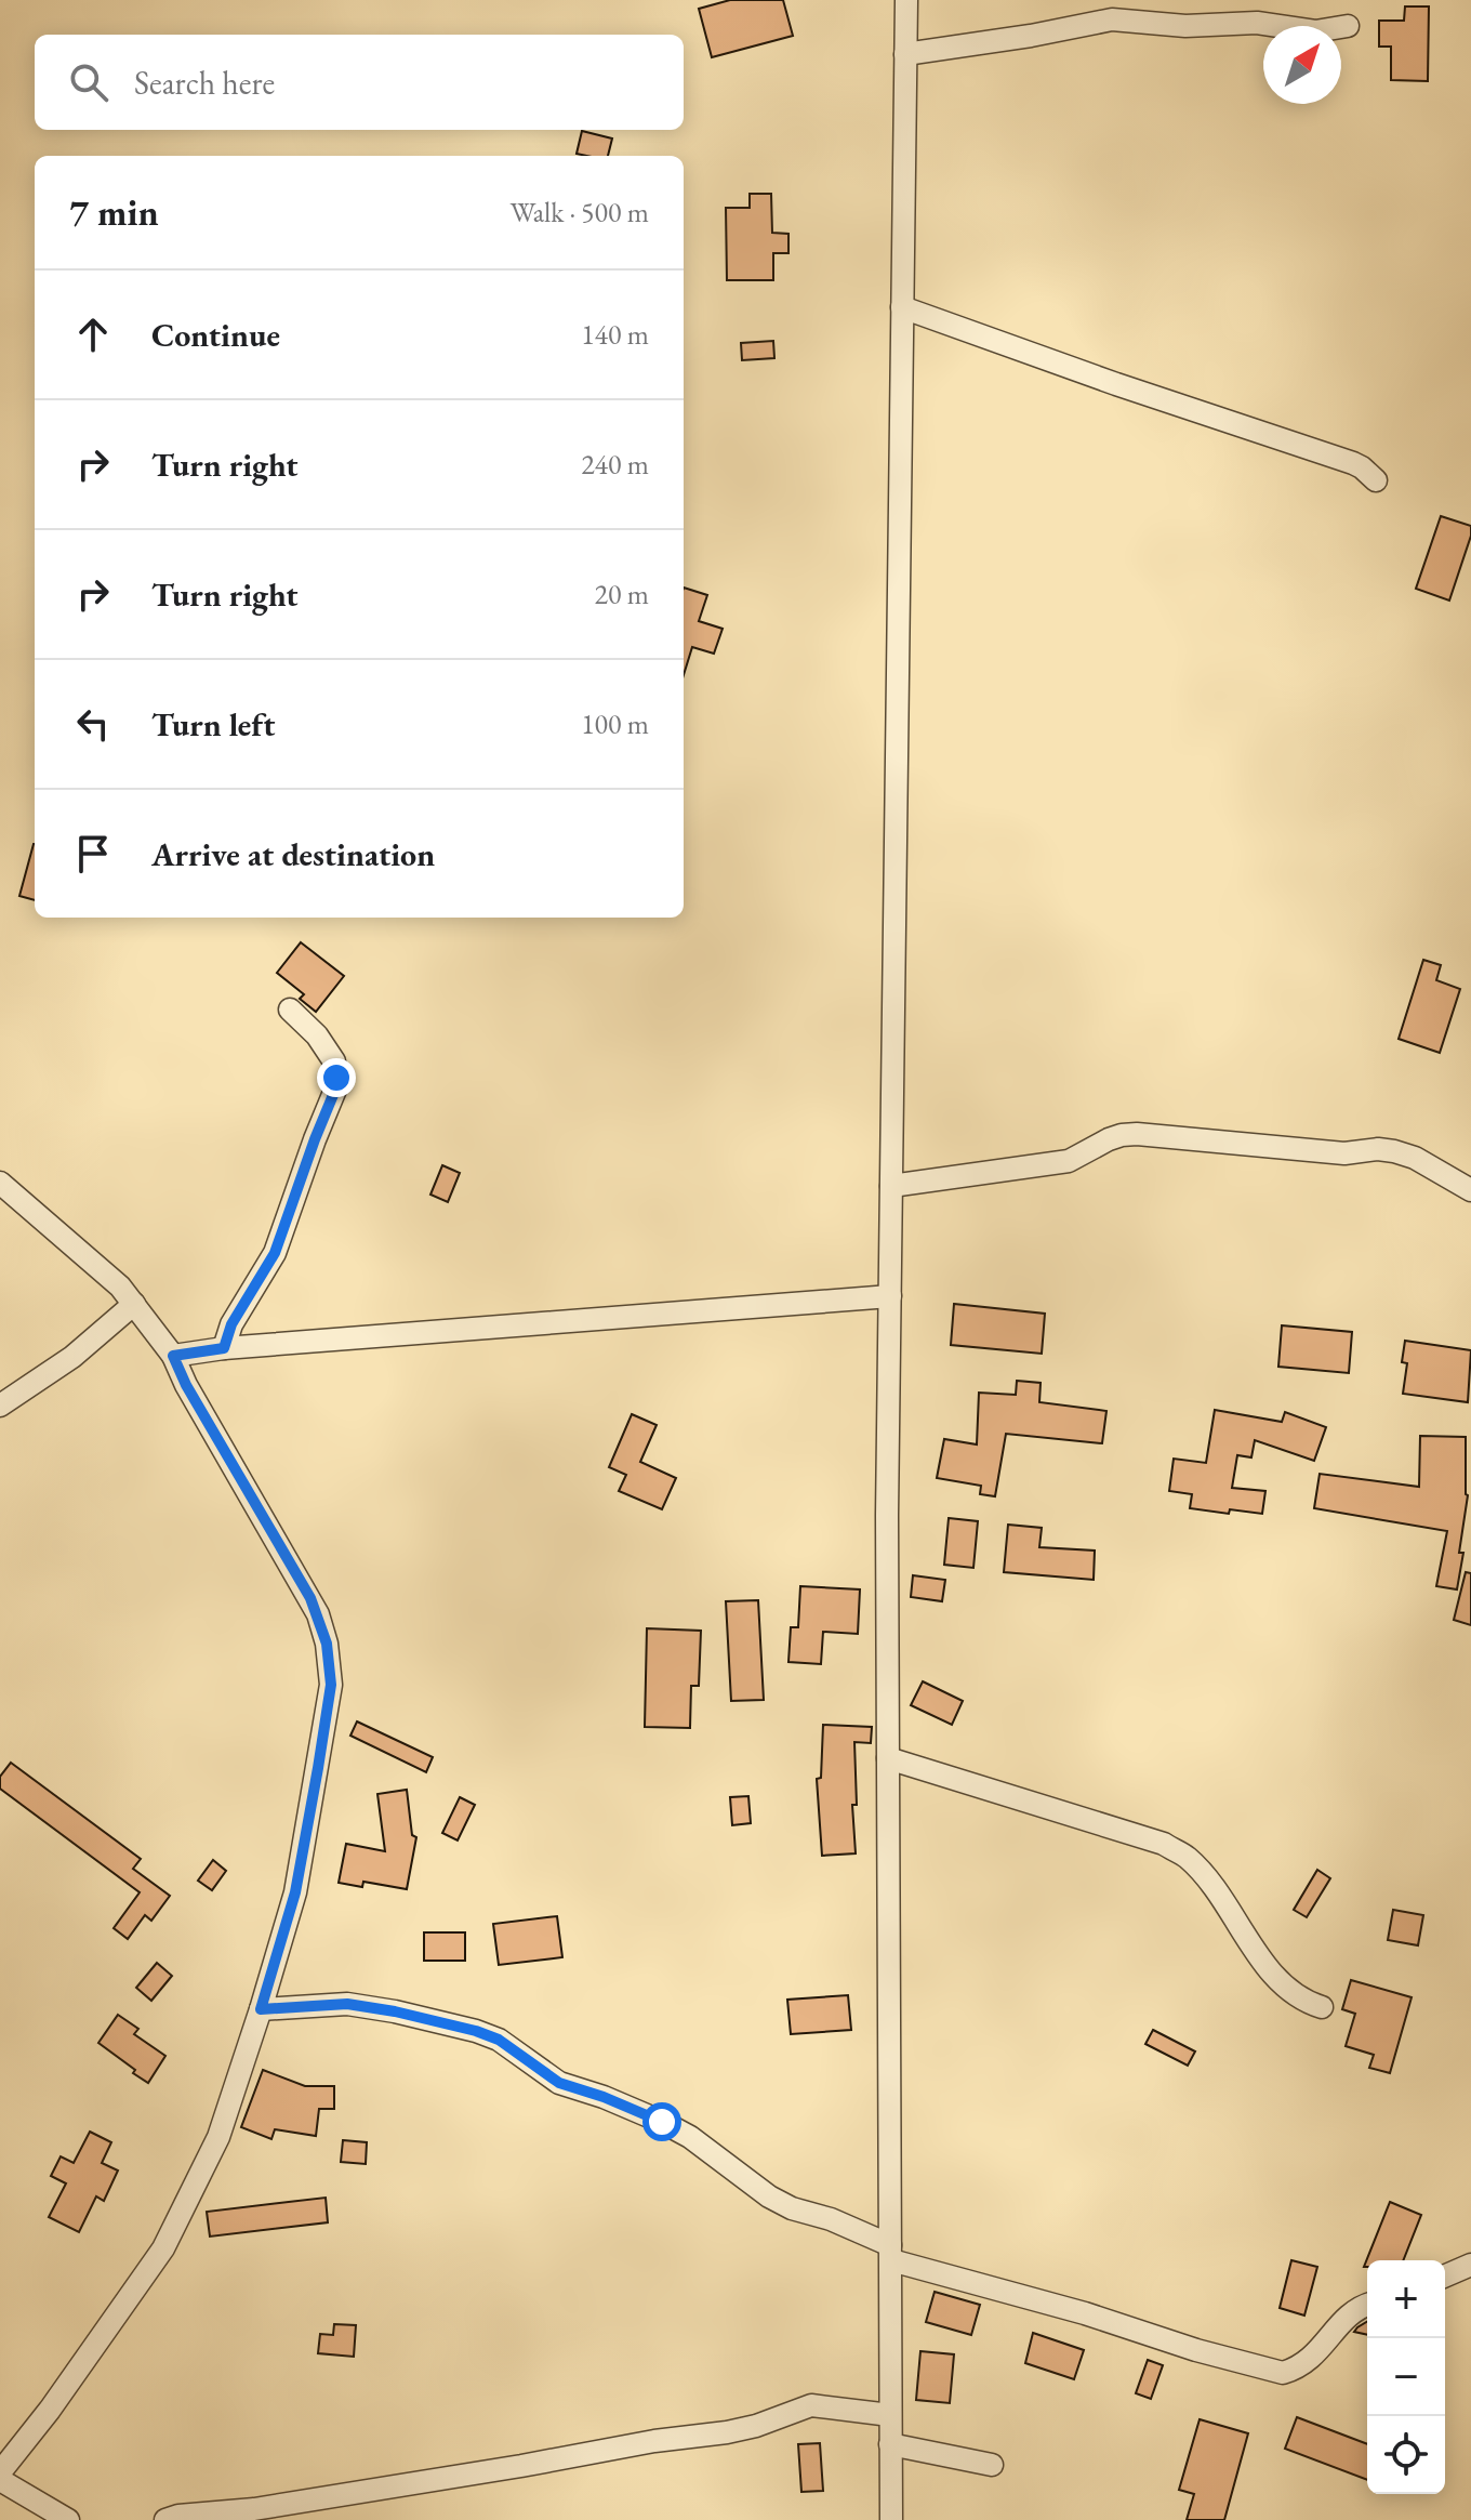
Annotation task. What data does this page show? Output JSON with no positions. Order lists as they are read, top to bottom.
{
  "north": "top right",
  "page": {
    "search": "Search here",
    "heading": ["7 min", "Walk · 500 m"],
    "list": [
      ["Continue", "140 m"],
      ["Turn right", "240 m"],
      ["Turn right", "20 m"],
      ["Turn left", "100 m"],
      "Arrive at destination"
    ],
    "map_buttons": ["+", "−"]
  }
}
